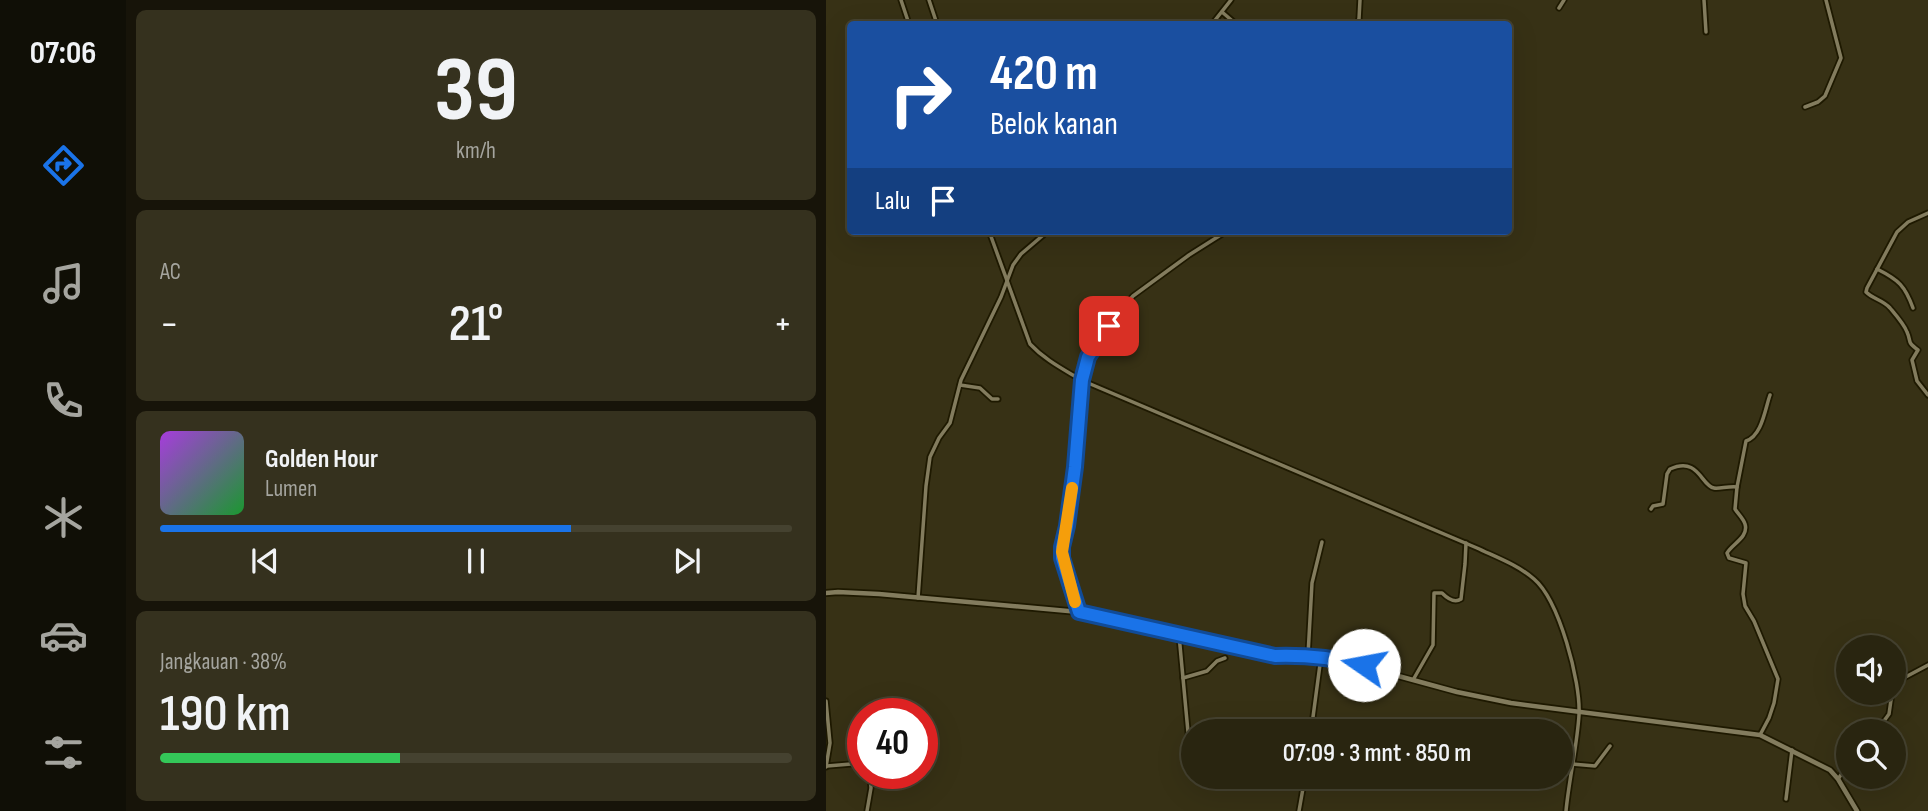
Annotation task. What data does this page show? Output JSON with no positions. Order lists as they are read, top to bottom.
{
  "page": {
    "tabs": "07:06",
    "tile": [
      ["39", "km/h"],
      "AC",
      ["Jangkauan · 38%", "190 km"]
    ],
    "turn": ["420 m", "Belok kanan"],
    "then": "Lalu",
    "heat": ["−", "21°", "+"],
    "song": ["Golden Hour", "Lumen"],
    "limit": "40",
    "trip": "07:09 · 3 mnt · 850 m"
  }
}
